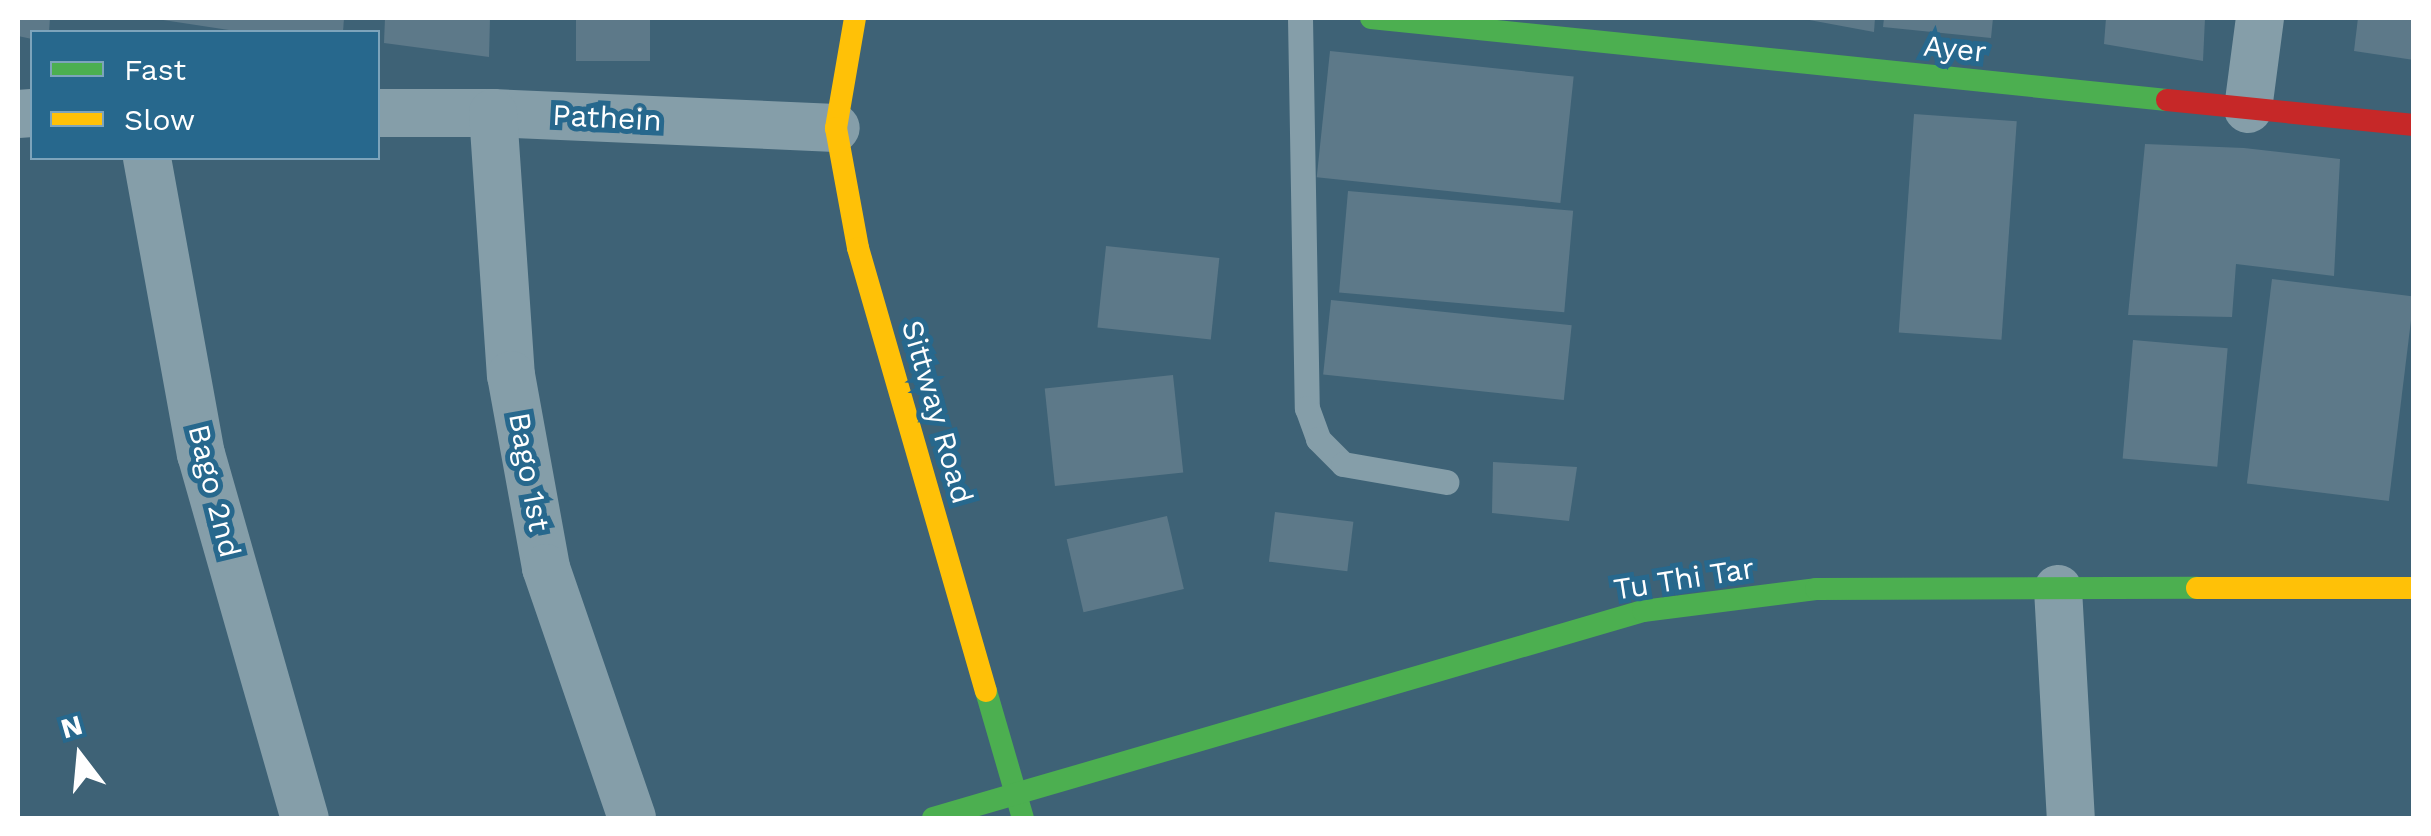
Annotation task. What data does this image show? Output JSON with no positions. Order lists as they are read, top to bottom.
{
  "streets": {
    "street": [
      "Ayer",
      "Pathein",
      "Sittway Road",
      "Bago 1st",
      "Bago 2nd",
      "Tu Thi Tar"
    ]
  },
  "crossings": [
    ["Pathein", "Sittway Road"],
    ["Pathein", "Bago 1st"],
    ["Sittway Road", "Tu Thi Tar"]
  ],
  "legend": ["Fast", "Slow"],
  "north": "top"
}
